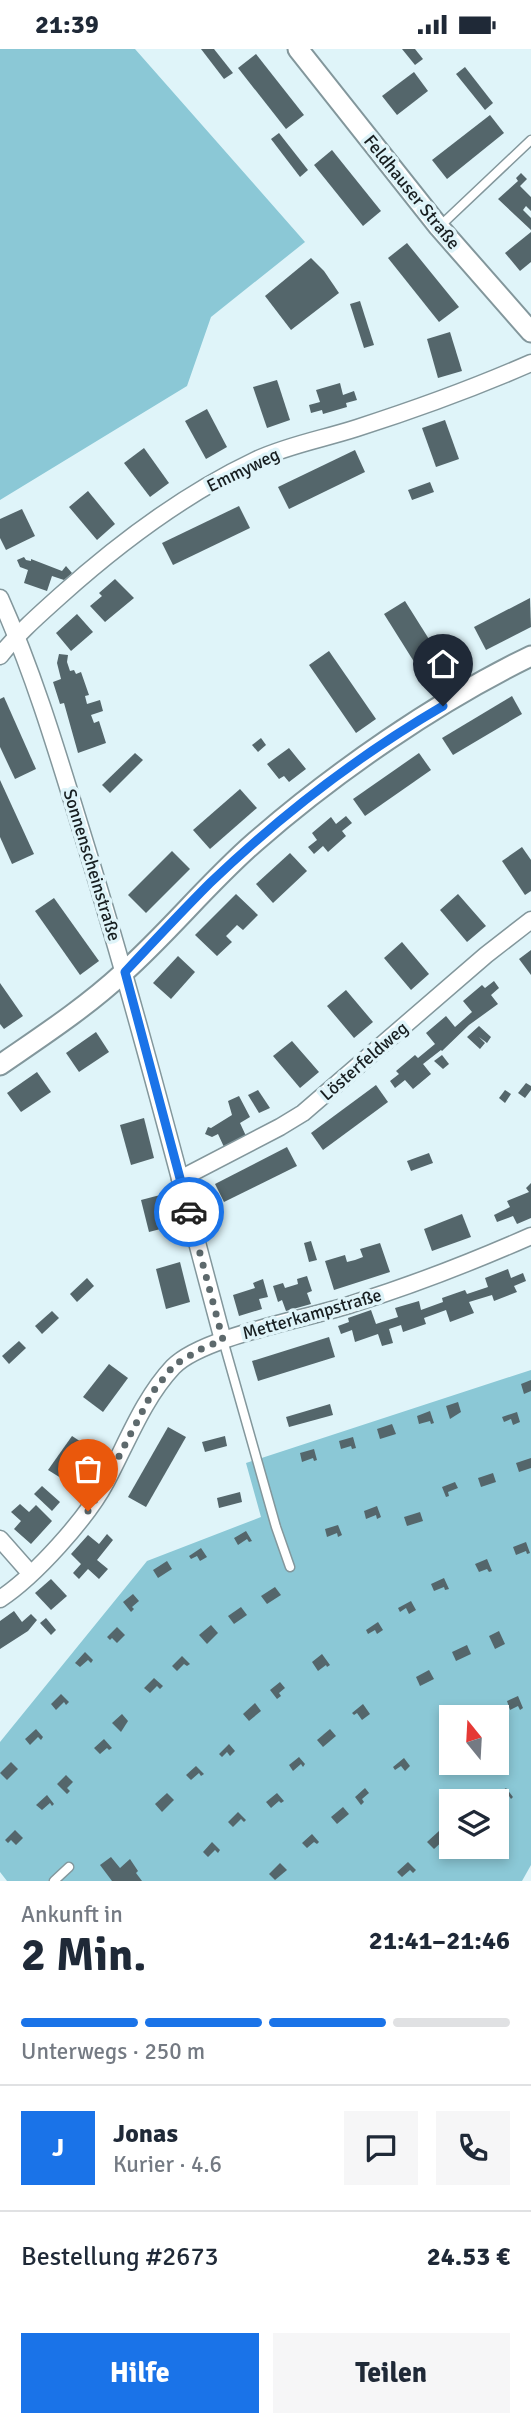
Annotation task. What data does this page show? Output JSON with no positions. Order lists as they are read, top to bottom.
{
  "streets": {
    "street": [
      "Feldhauser Straße",
      "Emmyweg",
      "Sonnenscheinstraße",
      "Lösterfeldweg",
      "Metterkampstraße"
    ]
  },
  "crossings": [
    ["Emmyweg", "Sonnenscheinstraße"],
    ["Sonnenscheinstraße", "Lösterfeldweg"],
    ["Sonnenscheinstraße", "Metterkampstraße"]
  ],
  "north": "top",
  "page": {
    "status": "21:39",
    "heading": ["2 Min.", "Ankunft in", "21:41–21:46"],
    "panel": [
      "Jonas",
      "Kurier · 4.6",
      "Bestellung #2673",
      "24.53 €"
    ],
    "bar": "Unterwegs · 250 m",
    "round": "J",
    "buttons": ["Hilfe", "Teilen"]
  }
}
